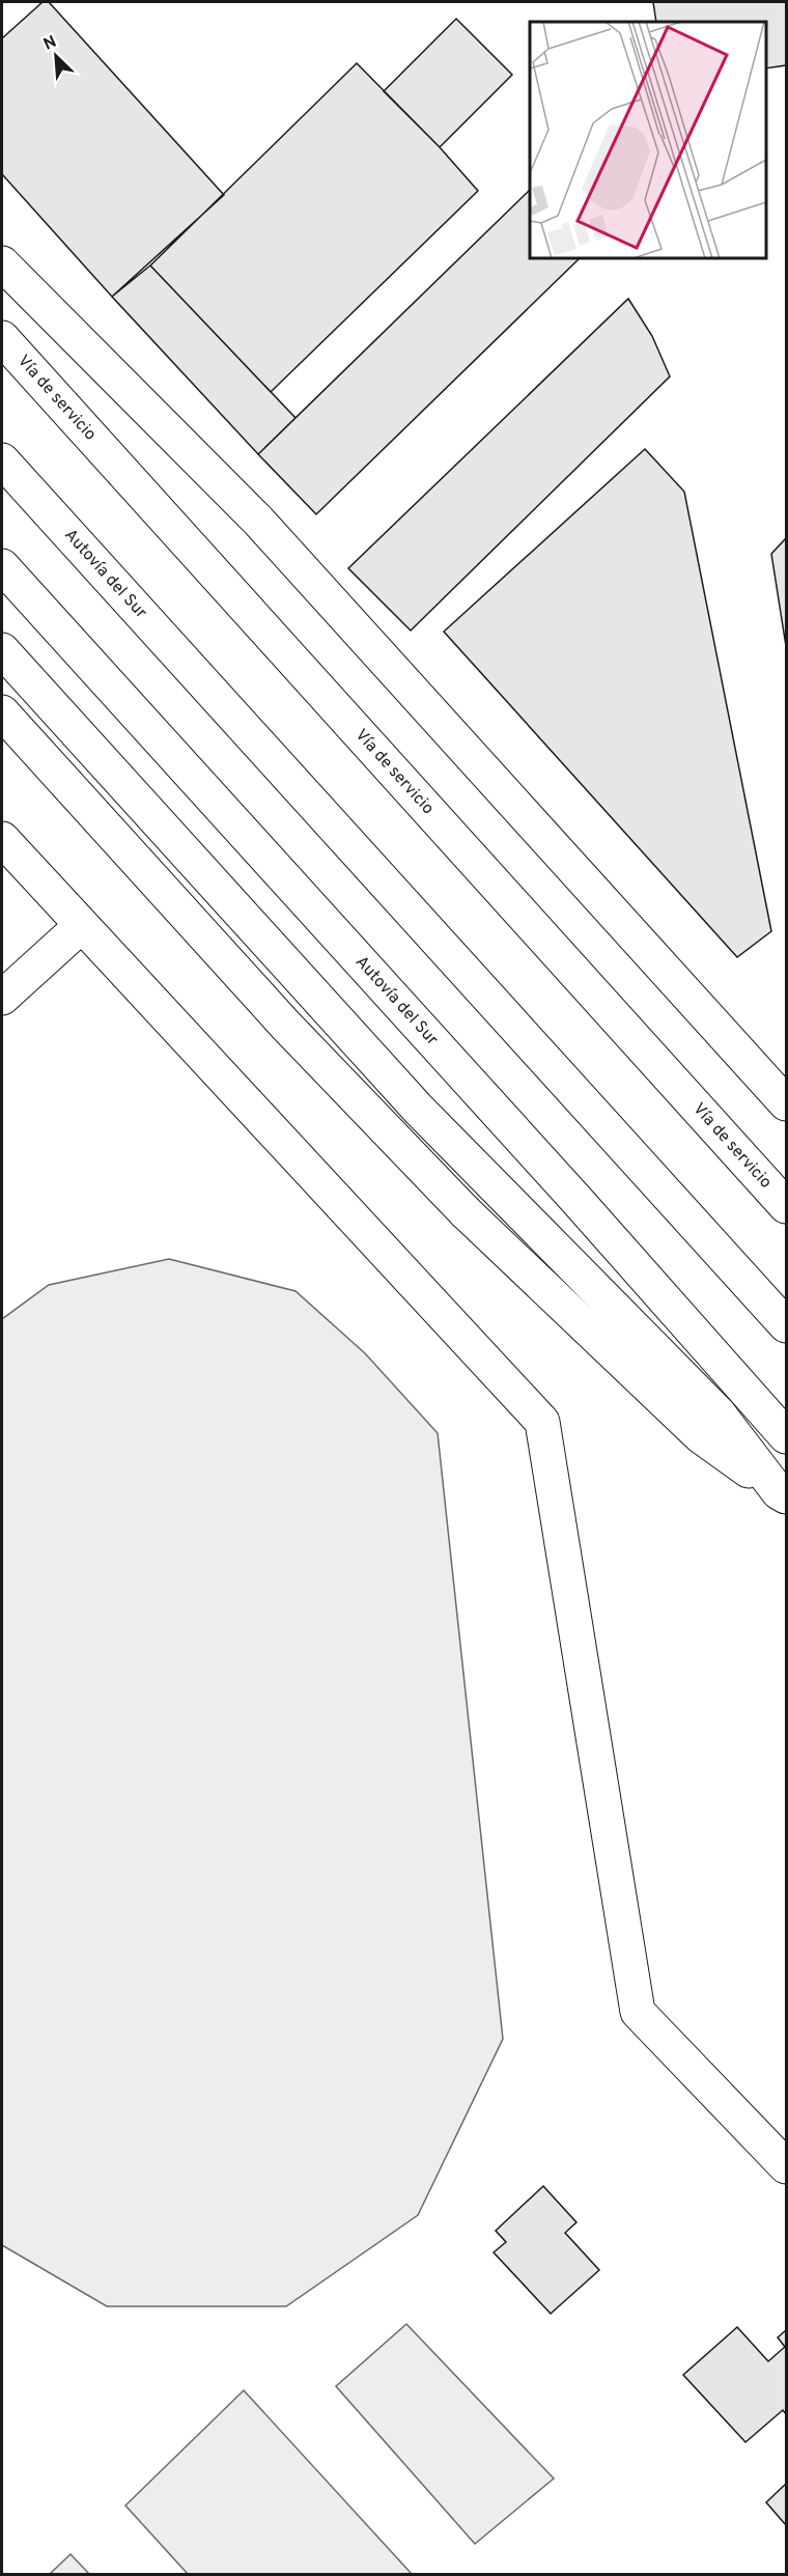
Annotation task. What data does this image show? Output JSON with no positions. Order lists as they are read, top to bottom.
{
  "streets": {
    "main road": ["Vía de servicio", "Autovía del Sur"]
  },
  "north": "top left"
}
